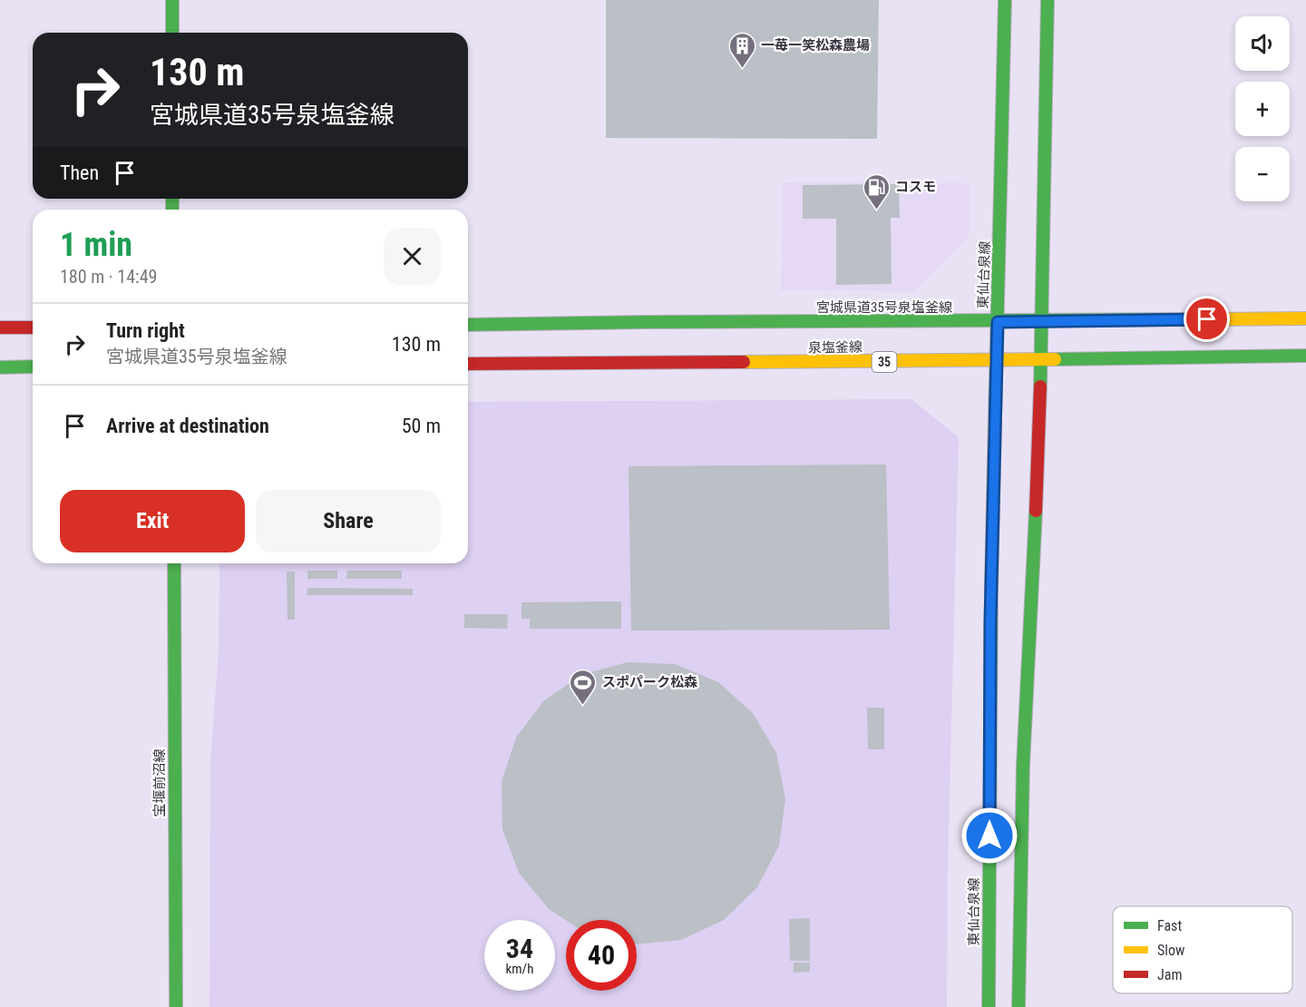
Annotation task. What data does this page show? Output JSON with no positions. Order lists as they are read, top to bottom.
{
  "streets": {
    "street": [
      "東仙台泉線",
      "宮城県道35号泉塩釜線",
      "泉塩釜線",
      "35",
      "宝堰前沼線"
    ]
  },
  "crossings": [
    ["東仙台泉線", "宮城県道35号泉塩釜線"],
    ["東仙台泉線", "泉塩釜線"]
  ],
  "places": {
    "building": ["一苺一笑松森農場"],
    "fuel station": ["コスモ"],
    "sports": ["スポパーク松森"]
  },
  "legend": ["Fast", "Slow", "Jam"],
  "page": {
    "map_buttons": ["+", "−"],
    "turn": ["130 m", "宮城県道35号泉塩釜線"],
    "then": "Then",
    "heading": ["1 min", "180 m · 14:49"],
    "list": [
      {
        "name": "Turn right",
        "note": "宮城県道35号泉塩釜線",
        "value": "130 m"
      },
      {
        "name": "Arrive at destination",
        "value": "50 m"
      }
    ],
    "buttons": ["Exit", "Share"],
    "speed": "34 km/h",
    "limit": "40"
  }
}
